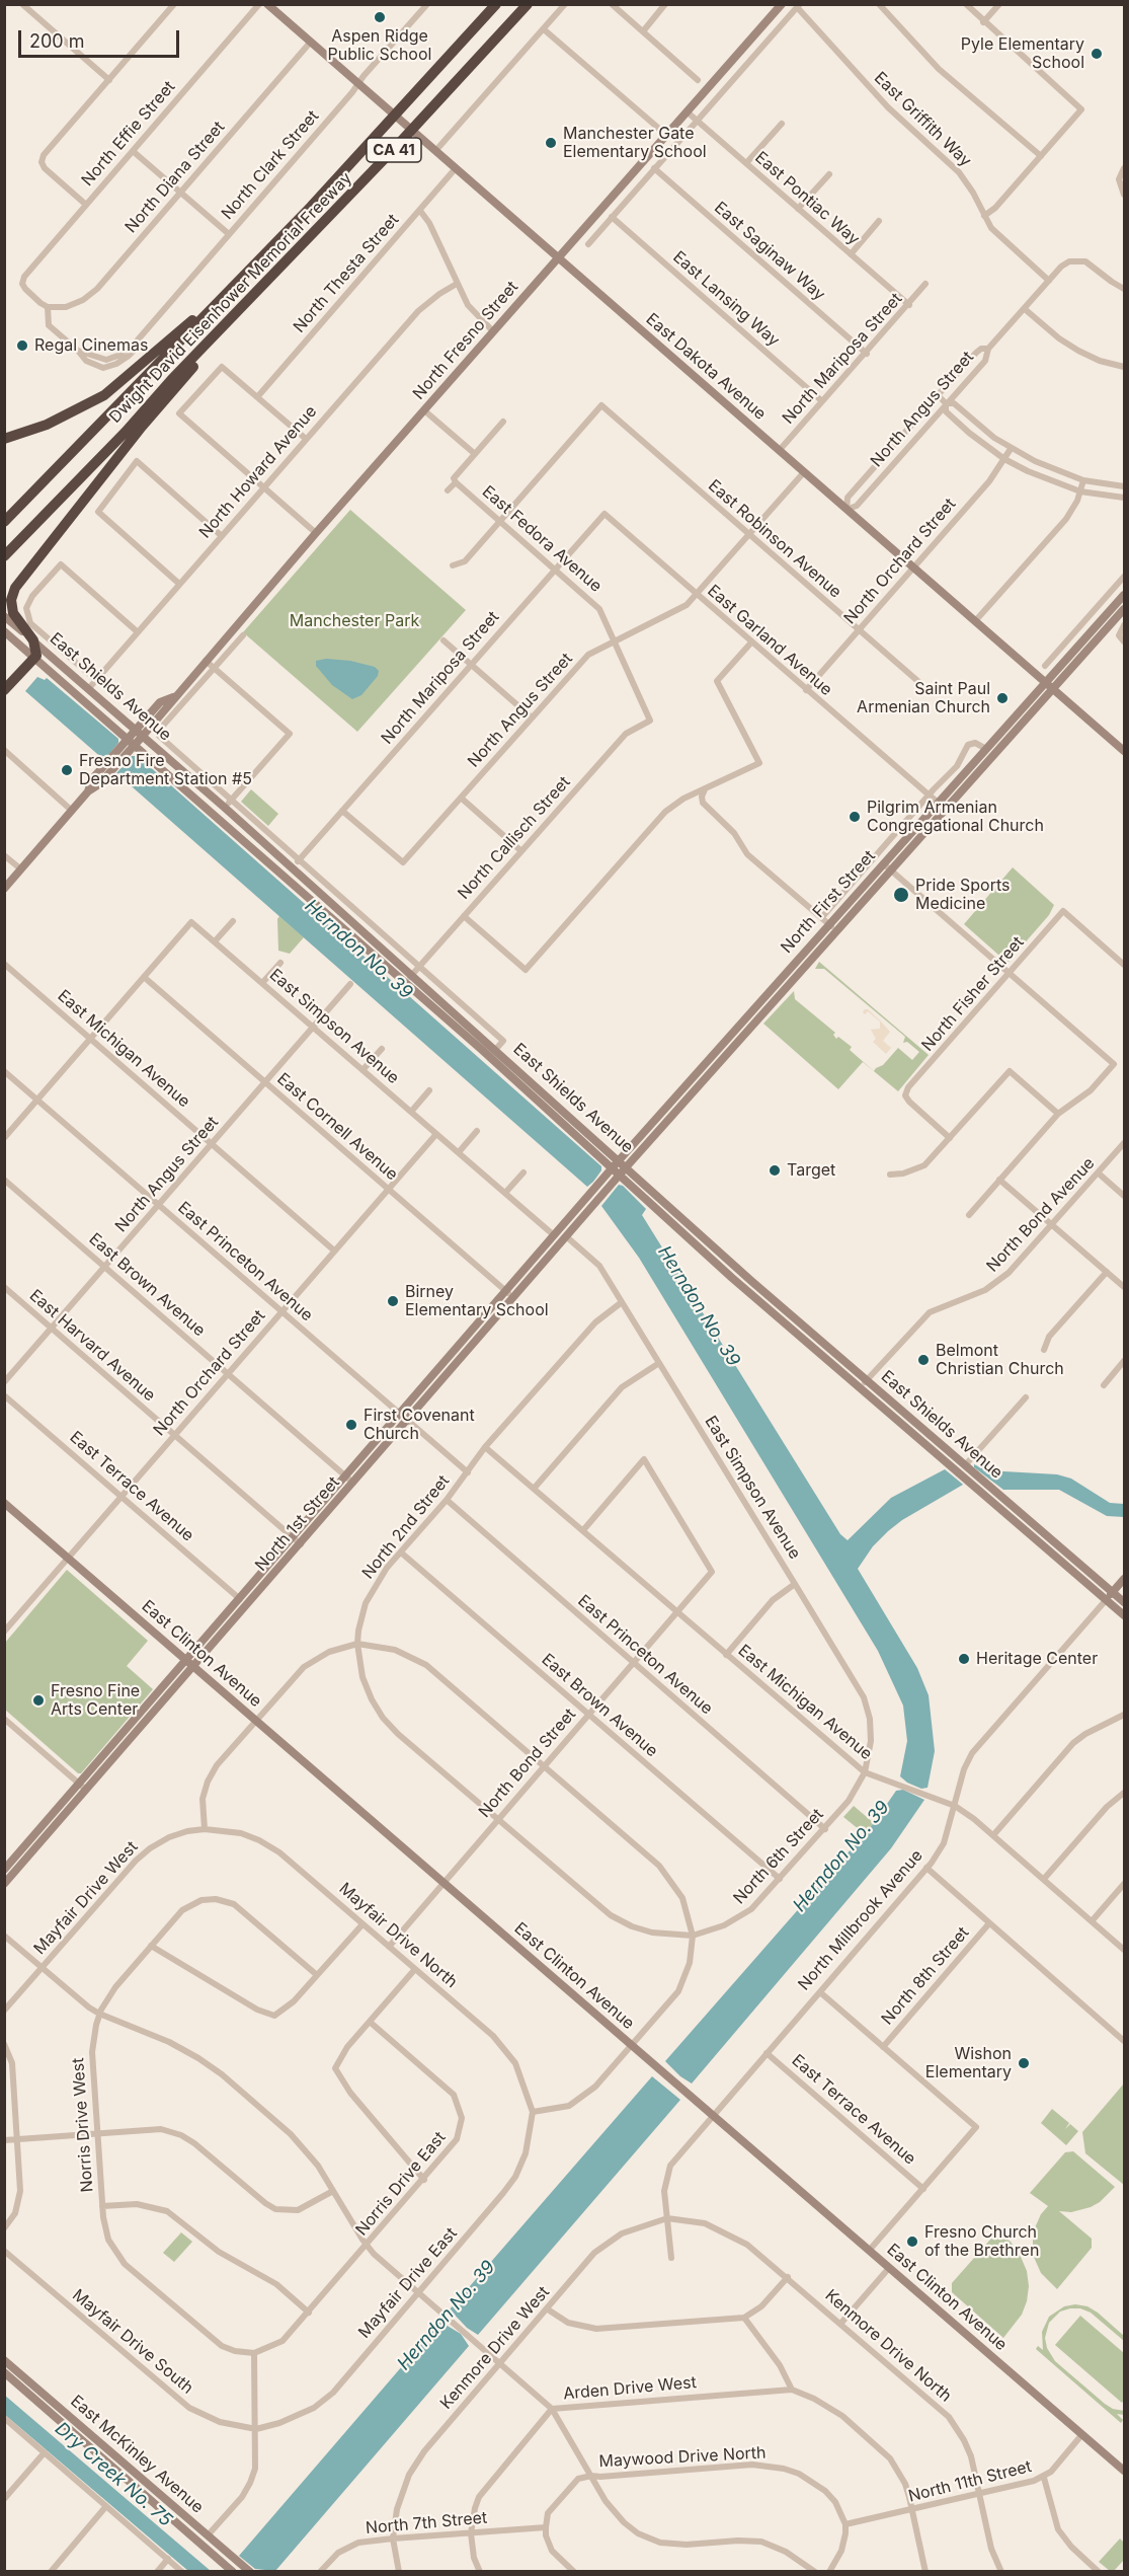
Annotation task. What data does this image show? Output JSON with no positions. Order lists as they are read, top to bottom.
{
  "streets": {
    "highway": ["CA 41", "Dwight David Eisenhower Memorial Freeway"],
    "main road": [
      "North Fresno Street",
      "East Dakota Avenue",
      "East Shields Avenue",
      "North First Street",
      "North 1st Street",
      "East Clinton Avenue",
      "North Millbrook Avenue",
      "East McKinley Avenue"
    ],
    "street": [
      "East Griffith Way",
      "North Effie Street",
      "North Clark Street",
      "North Diana Street",
      "East Pontiac Way",
      "East Saginaw Way",
      "North Thesta Street",
      "East Lansing Way",
      "North Mariposa Street",
      "North Angus Street",
      "North Howard Avenue",
      "East Fedora Avenue",
      "East Robinson Avenue",
      "North Orchard Street",
      "East Garland Avenue",
      "North Callisch Street",
      "North Fisher Street",
      "East Simpson Avenue",
      "East Michigan Avenue",
      "East Cornell Avenue",
      "North Bond Avenue",
      "East Princeton Avenue",
      "East Brown Avenue",
      "East Harvard Avenue",
      "East Terrace Avenue",
      "North 2nd Street",
      "North Bond Street",
      "North 6th Street",
      "Mayfair Drive West",
      "Mayfair Drive North",
      "North 8th Street",
      "Norris Drive West",
      "Norris Drive East",
      "Mayfair Drive East",
      "Mayfair Drive South",
      "Kenmore Drive North",
      "Kenmore Drive West",
      "Arden Drive West",
      "Maywood Drive North",
      "North 11th Street",
      "North 7th Street"
    ]
  },
  "crossings": [
    ["East Griffith Way", "North Angus Street"],
    ["North Effie Street", "North Clark Street"],
    ["North Effie Street", "North Diana Street"],
    ["North Clark Street", "North Diana Street"],
    ["North Clark Street", "East Dakota Avenue"],
    ["North Diana Street", "East Dakota Avenue"],
    ["East Pontiac Way", "North Fresno Street"],
    ["East Pontiac Way", "North Mariposa Street"],
    ["East Saginaw Way", "North Mariposa Street"],
    ["North Thesta Street", "East Dakota Avenue"],
    ["East Lansing Way", "North Mariposa Street"],
    ["North Fresno Street", "East Dakota Avenue"],
    ["North Fresno Street", "East Shields Avenue"],
    ["North Mariposa Street", "East Dakota Avenue"],
    ["North Mariposa Street", "North Angus Street"],
    ["North Mariposa Street", "East Fedora Avenue"],
    ["North Mariposa Street", "East Garland Avenue"],
    ["East Dakota Avenue", "North Angus Street"],
    ["East Dakota Avenue", "North Orchard Street"],
    ["East Dakota Avenue", "North First Street"],
    ["North Angus Street", "East Fedora Avenue"],
    ["North Angus Street", "East Robinson Avenue"],
    ["North Angus Street", "East Garland Avenue"],
    ["North Angus Street", "East Simpson Avenue"],
    ["North Angus Street", "East Michigan Avenue"],
    ["North Angus Street", "East Cornell Avenue"],
    ["North Angus Street", "East Princeton Avenue"],
    ["North Angus Street", "East Brown Avenue"],
    ["North Angus Street", "East Harvard Avenue"],
    ["North Howard Avenue", "East Shields Avenue"],
    ["East Fedora Avenue", "East Robinson Avenue"],
    ["East Fedora Avenue", "North Callisch Street"],
    ["East Robinson Avenue", "North Orchard Street"],
    ["North Orchard Street", "East Garland Avenue"],
    ["North Orchard Street", "East Simpson Avenue"],
    ["North Orchard Street", "East Michigan Avenue"],
    ["North Orchard Street", "East Cornell Avenue"],
    ["North Orchard Street", "East Princeton Avenue"],
    ["North Orchard Street", "East Brown Avenue"],
    ["North Orchard Street", "East Harvard Avenue"],
    ["North Orchard Street", "East Terrace Avenue"],
    ["North Orchard Street", "East Clinton Avenue"],
    ["East Garland Avenue", "North First Street"],
    ["East Shields Avenue", "North Callisch Street"],
    ["East Shields Avenue", "North First Street"],
    ["East Shields Avenue", "North Bond Avenue"],
    ["East Shields Avenue", "North Millbrook Avenue"],
    ["North First Street", "North 1st Street"],
    ["East Simpson Avenue", "East Michigan Avenue"],
    ["East Simpson Avenue", "East Cornell Avenue"],
    ["East Simpson Avenue", "North 1st Street"],
    ["East Simpson Avenue", "North 2nd Street"],
    ["East Simpson Avenue", "North 6th Street"],
    ["East Michigan Avenue", "North 2nd Street"],
    ["East Michigan Avenue", "North Bond Street"],
    ["East Michigan Avenue", "North 6th Street"],
    ["East Michigan Avenue", "North Millbrook Avenue"],
    ["East Cornell Avenue", "North 1st Street"],
    ["East Princeton Avenue", "North 1st Street"],
    ["East Princeton Avenue", "North 2nd Street"],
    ["East Princeton Avenue", "North Bond Street"],
    ["East Princeton Avenue", "North 6th Street"],
    ["East Brown Avenue", "North 1st Street"],
    ["East Brown Avenue", "North 2nd Street"],
    ["East Brown Avenue", "North Bond Street"],
    ["East Brown Avenue", "North 6th Street"],
    ["East Harvard Avenue", "North 1st Street"],
    ["East Terrace Avenue", "North 1st Street"],
    ["East Terrace Avenue", "North Millbrook Avenue"],
    ["North 1st Street", "East Clinton Avenue"],
    ["East Clinton Avenue", "North Bond Street"],
    ["East Clinton Avenue", "North Millbrook Avenue"],
    ["East Clinton Avenue", "North 11th Street"],
    ["North Bond Street", "Mayfair Drive North"],
    ["Mayfair Drive West", "Mayfair Drive North"],
    ["North Millbrook Avenue", "Kenmore Drive North"],
    ["North Millbrook Avenue", "Kenmore Drive West"],
    ["Mayfair Drive North", "Mayfair Drive East"],
    ["Norris Drive West", "Norris Drive East"],
    ["Mayfair Drive East", "Mayfair Drive South"],
    ["Kenmore Drive North", "Kenmore Drive West"],
    ["Kenmore Drive North", "North 11th Street"],
    ["Kenmore Drive West", "North 7th Street"],
    ["Arden Drive West", "North 7th Street"],
    ["Maywood Drive North", "North 11th Street"]
  ],
  "water": ["Herndon No. 39", "Dry Creek No. 75"],
  "parks": ["Manchester Park"],
  "places": [
    "Aspen Ridge Public School",
    "Pyle Elementary School",
    "Manchester Gate Elementary School",
    "Regal Cinemas",
    "Saint Paul Armenian Church",
    "Fresno Fire Department Station #5",
    "Pilgrim Armenian Congregational Church",
    "Pride Sports Medicine",
    "Target",
    "Birney Elementary School",
    "Belmont Christian Church",
    "First Covenant Church",
    "Heritage Center",
    "Fresno Fine Arts Center",
    "Wishon Elementary",
    "Fresno Church of the Brethren"
  ],
  "scale_bar": "200 m"
}
